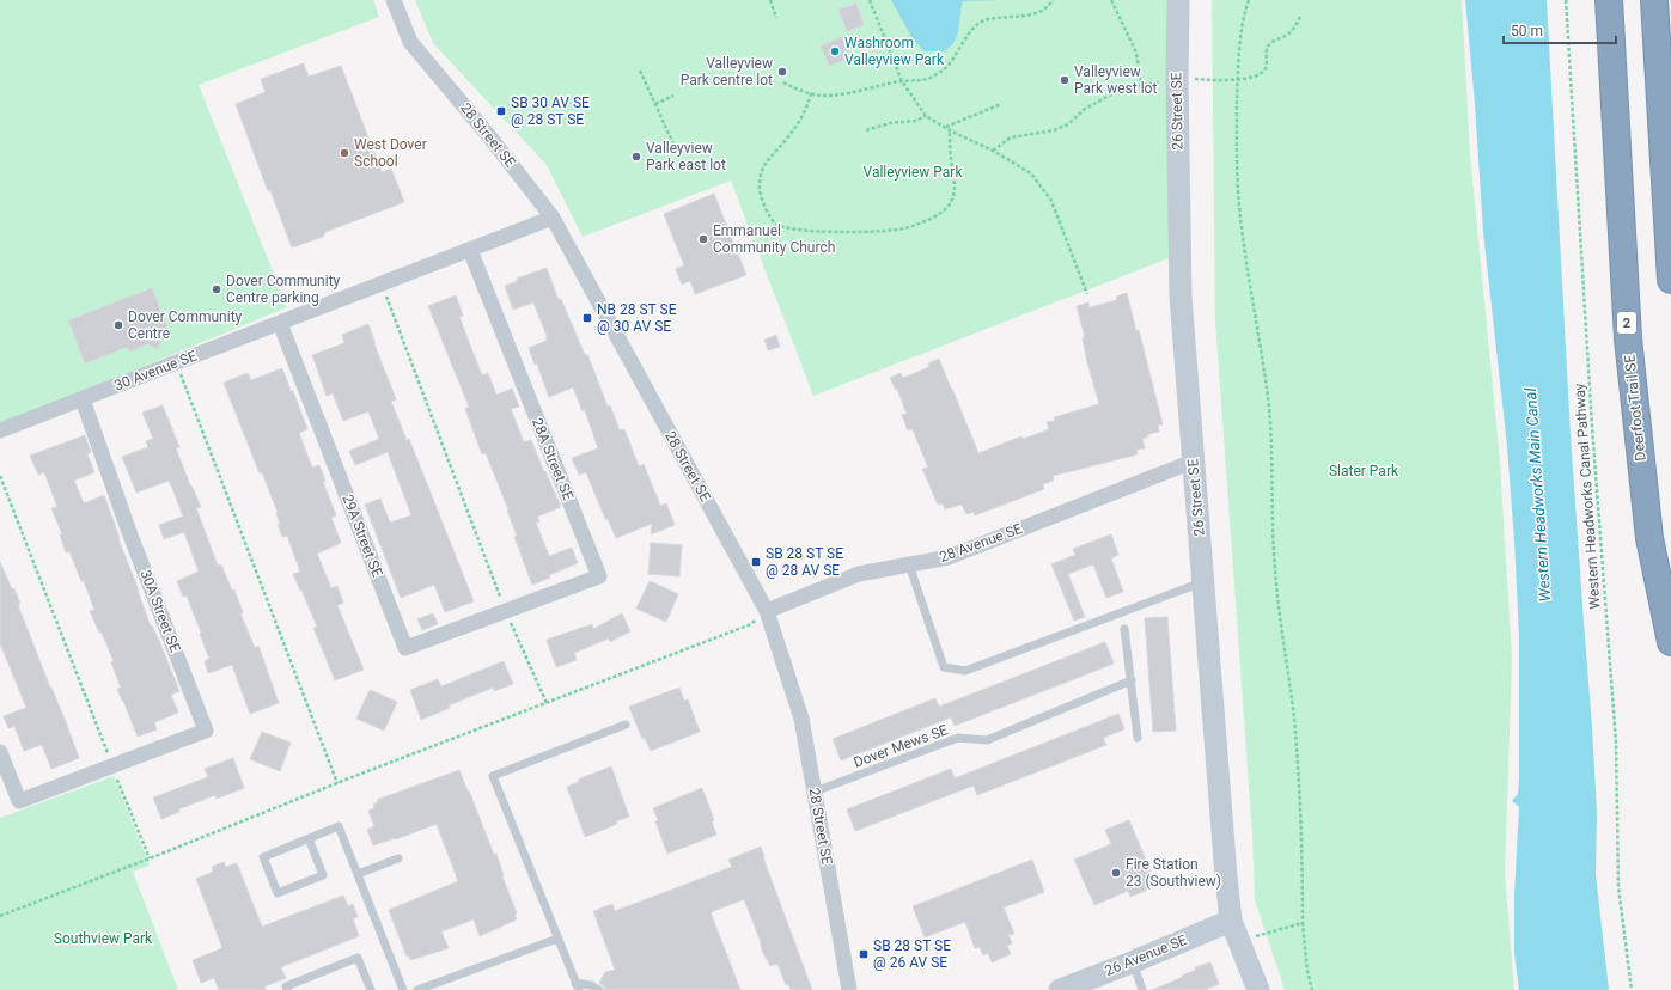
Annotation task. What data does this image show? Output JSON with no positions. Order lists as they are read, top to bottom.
{
  "streets": {
    "highway": ["2", "Deerfoot Trail SE"],
    "street": [
      "26 Street SE",
      "28 Street SE",
      "30 Avenue SE",
      "28A Street SE",
      "29A Street SE",
      "28 Avenue SE",
      "30A Street SE",
      "26 Avenue SE"
    ],
    "lane": ["Dover Mews SE"],
    "path": ["Western Headworks Canal Pathway"]
  },
  "crossings": [
    ["26 Street SE", "28 Avenue SE"],
    ["26 Street SE", "26 Avenue SE"],
    ["28 Street SE", "30 Avenue SE"],
    ["28 Street SE", "28 Avenue SE"],
    ["28 Street SE", "Dover Mews SE"],
    ["30 Avenue SE", "28A Street SE"],
    ["30 Avenue SE", "29A Street SE"],
    ["30 Avenue SE", "30A Street SE"],
    ["28A Street SE", "29A Street SE"]
  ],
  "water": ["Western Headworks Main Canal"],
  "parks": ["Valleyview Park", "Slater Park", "Southview Park"],
  "places": {
    "other": [
      "Washroom Valleyview Park",
      "Valleyview Park centre lot",
      "Valleyview Park west lot",
      "West Dover School",
      "Valleyview Park east lot",
      "Emmanuel Community Church",
      "Dover Community Centre parking",
      "Dover Community Centre",
      "Fire Station 23 (Southview)"
    ],
    "transit": [
      "SB 30 AV SE @ 28 ST SE",
      "NB 28 ST SE @ 30 AV SE",
      "SB 28 ST SE @ 28 AV SE",
      "SB 28 ST SE @ 26 AV SE"
    ]
  },
  "scale_bar": "50 m"
}
